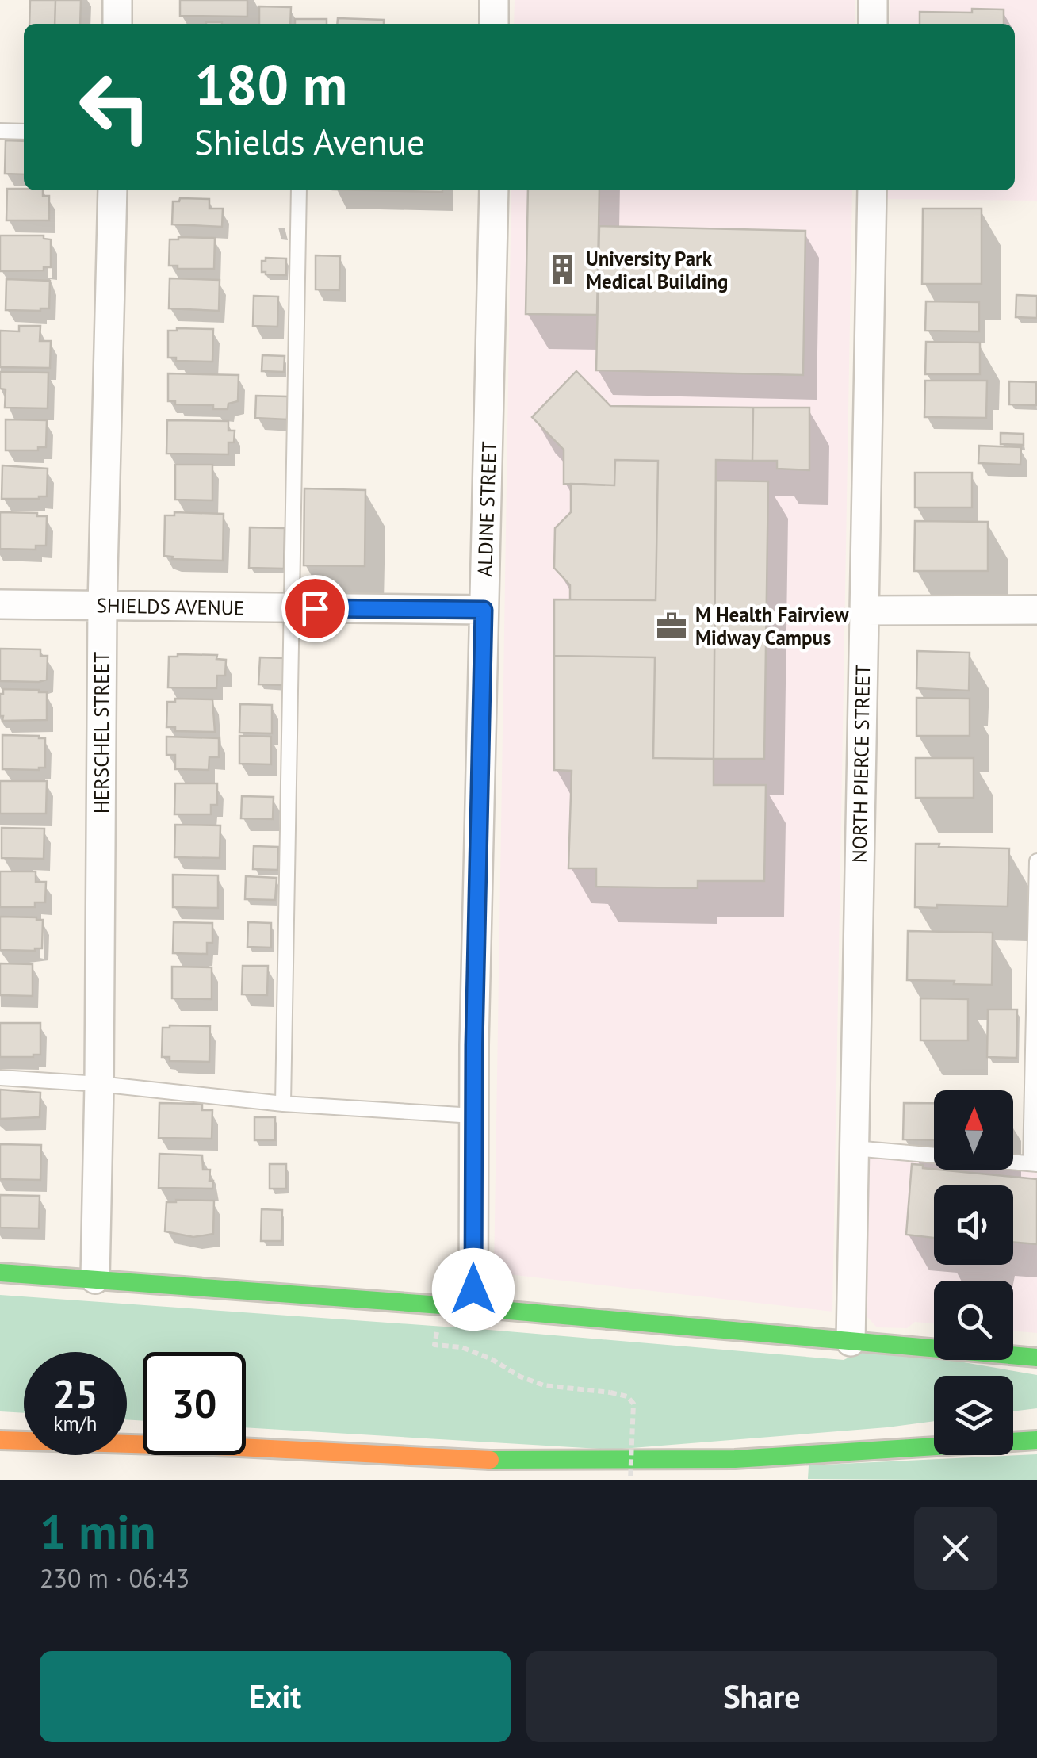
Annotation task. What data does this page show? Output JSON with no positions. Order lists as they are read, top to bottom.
{
  "streets": {
    "street": [
      "ALDINE STREET",
      "SHIELDS AVENUE",
      "HERSCHEL STREET",
      "NORTH PIERCE STREET"
    ]
  },
  "crossings": [
    ["ALDINE STREET", "SHIELDS AVENUE"],
    ["SHIELDS AVENUE", "HERSCHEL STREET"]
  ],
  "places": {
    "building": ["University Park Medical Building"],
    "office": ["M Health Fairview Midway Campus"]
  },
  "north": "top",
  "page": {
    "turn": ["180 m", "Shields Avenue"],
    "speed": "25 km/h",
    "limit": "30",
    "heading": ["1 min", "230 m · 06:43"],
    "buttons": ["Exit", "Share"]
  }
}
